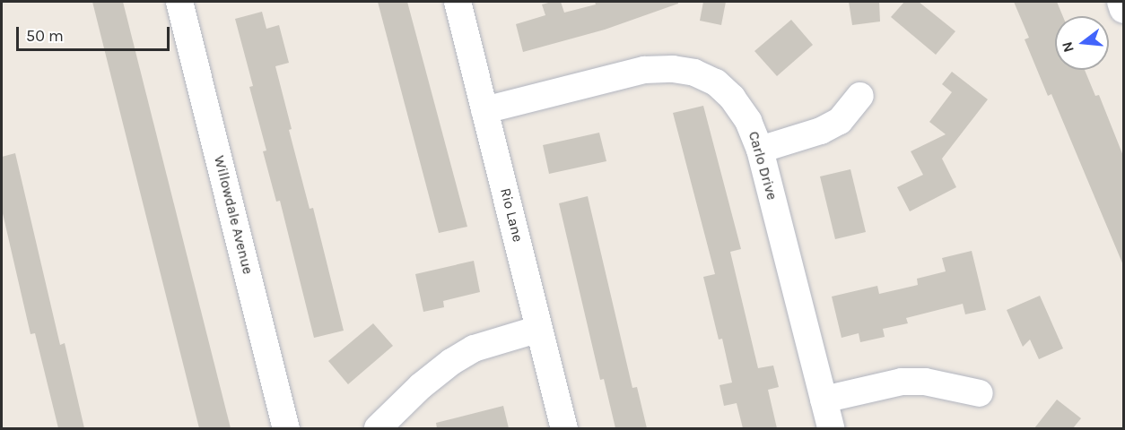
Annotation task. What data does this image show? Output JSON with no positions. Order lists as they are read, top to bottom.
{
  "streets": {
    "street": ["Carlo Drive", "Willowdale Avenue", "Rio Lane"]
  },
  "crossings": [
    ["Carlo Drive", "Rio Lane"]
  ],
  "scale_bar": "50 m",
  "north": "left"
}
